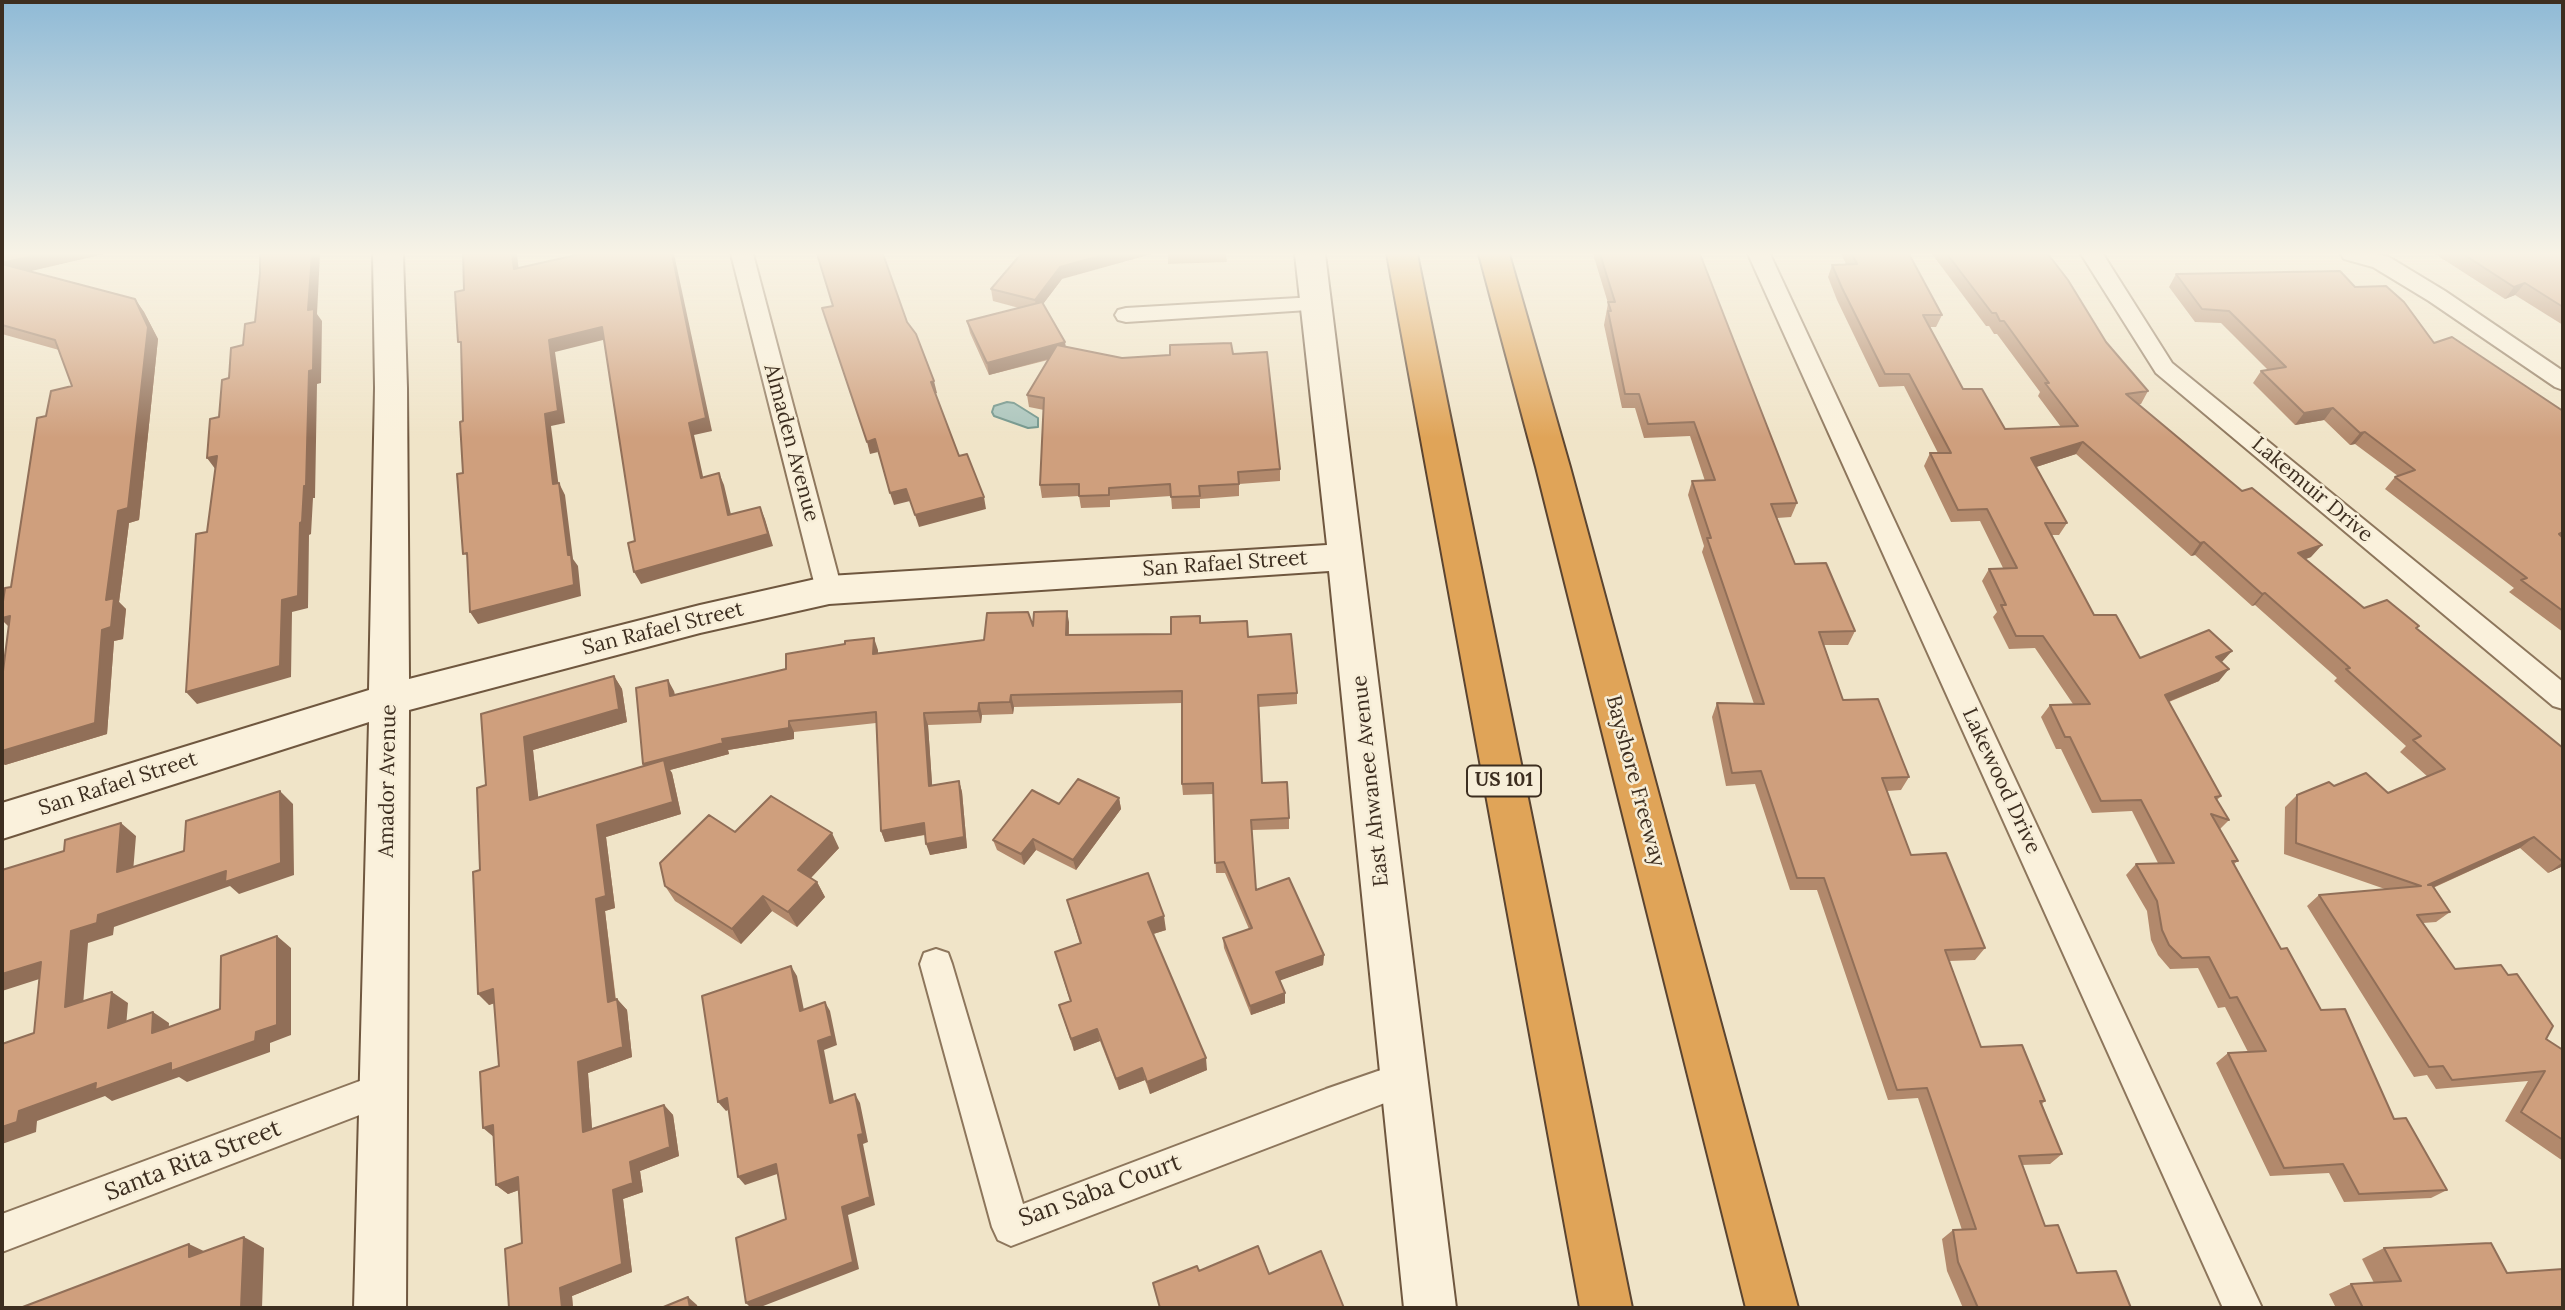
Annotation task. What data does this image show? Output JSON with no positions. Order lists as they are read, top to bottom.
{
  "streets": {
    "highway": ["US 101", "Bayshore Freeway"],
    "street": [
      "Almaden Avenue",
      "Lakemuir Drive",
      "San Rafael Street",
      "Amador Avenue",
      "East Ahwanee Avenue",
      "Lakewood Drive",
      "Santa Rita Street",
      "San Saba Court"
    ]
  },
  "crossings": [
    ["Almaden Avenue", "San Rafael Street"],
    ["San Rafael Street", "Amador Avenue"],
    ["San Rafael Street", "East Ahwanee Avenue"],
    ["Amador Avenue", "Santa Rita Street"],
    ["East Ahwanee Avenue", "San Saba Court"]
  ]
}
